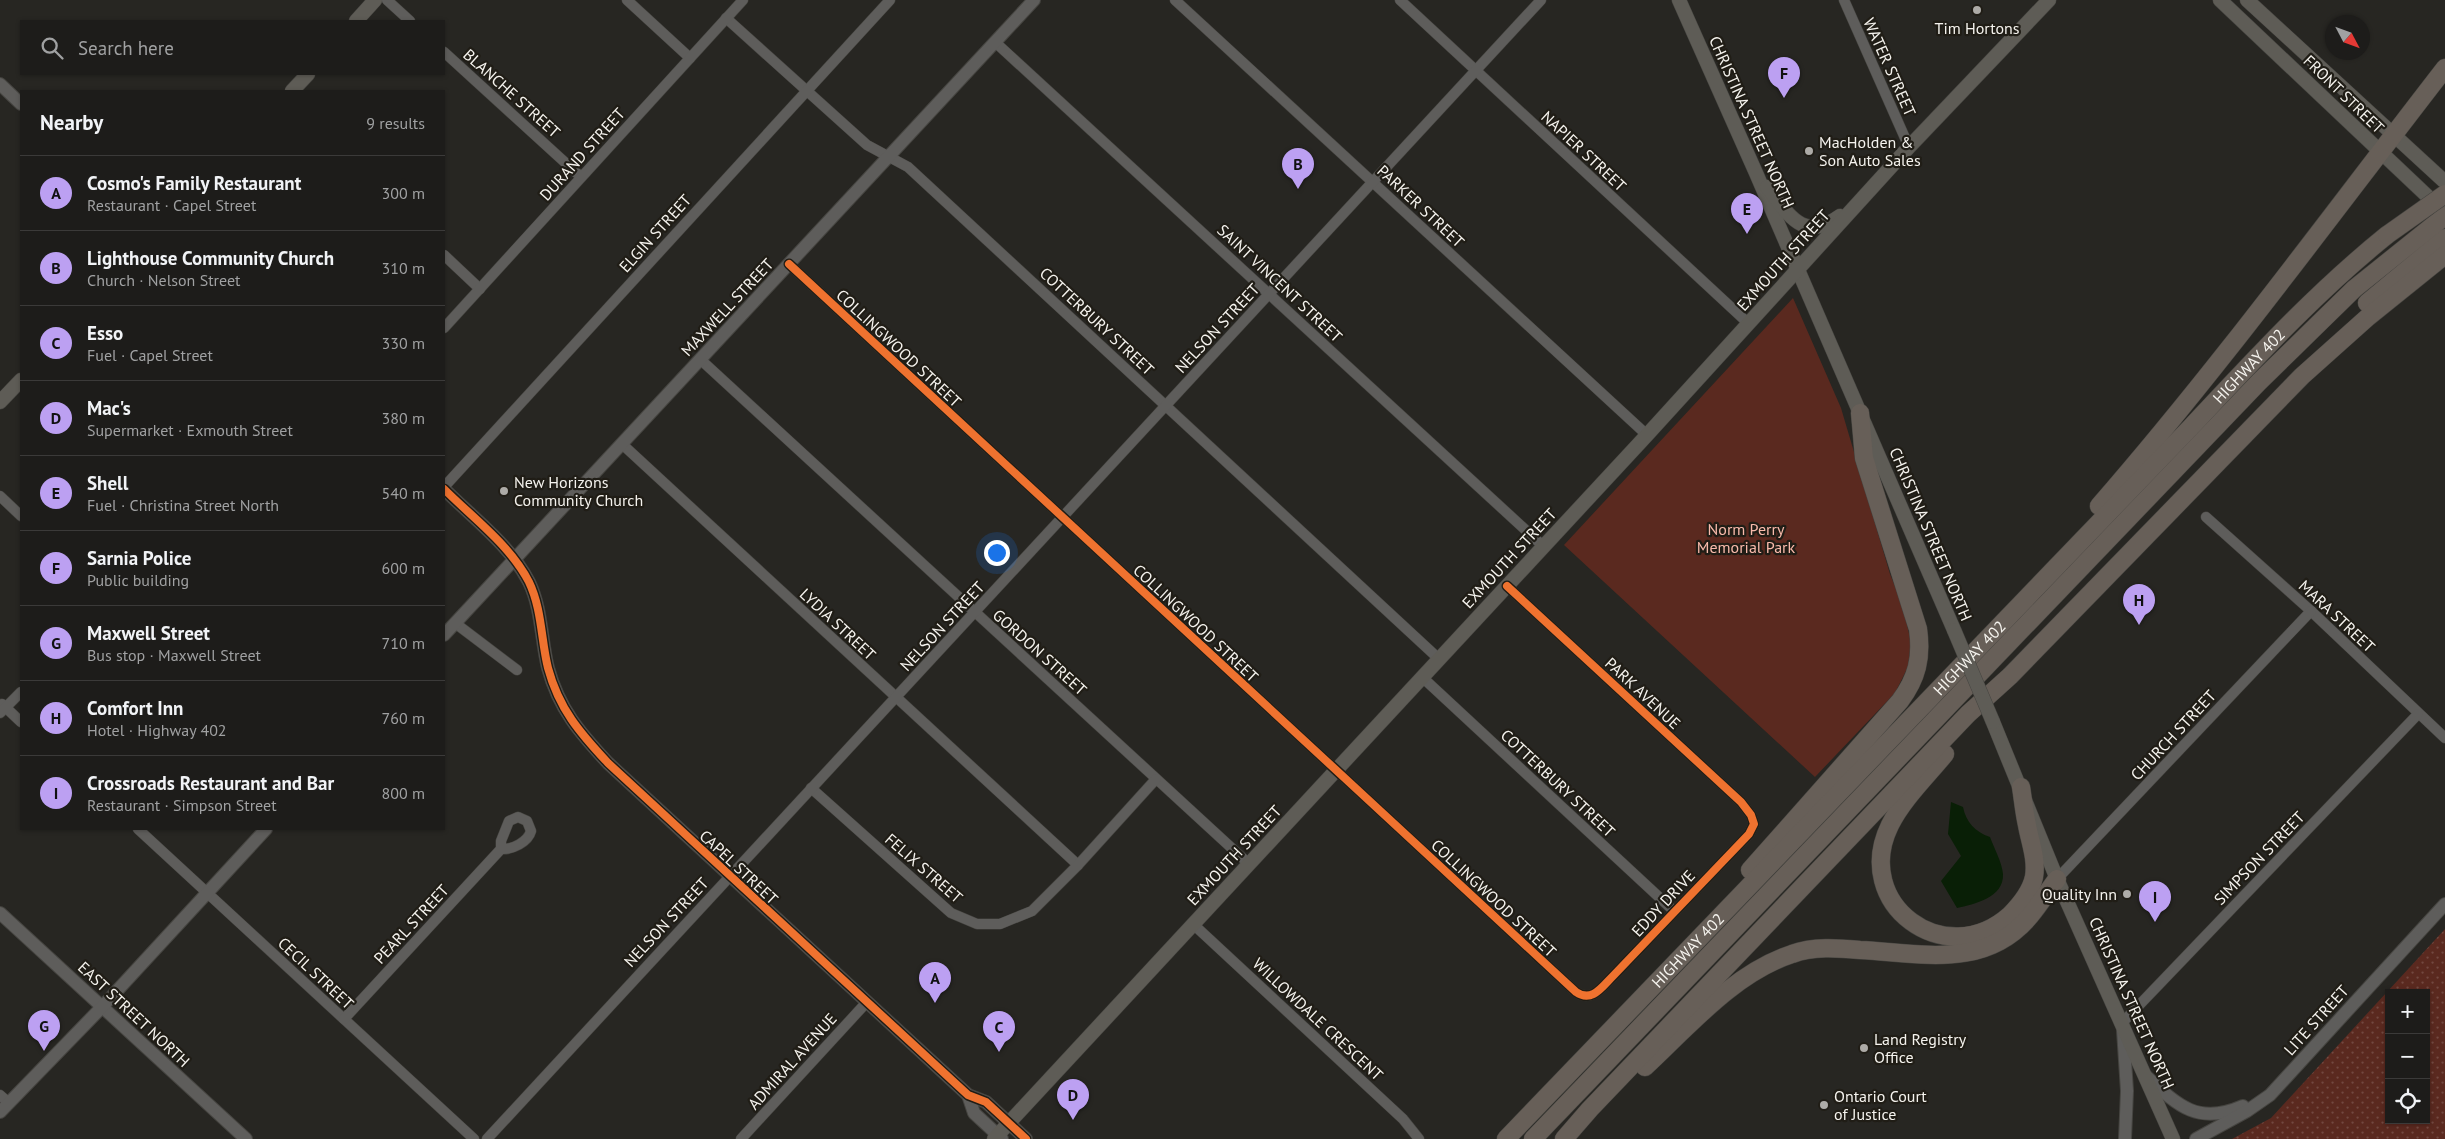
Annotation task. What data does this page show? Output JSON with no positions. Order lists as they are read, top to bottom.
{
  "streets": {
    "highway": ["HIGHWAY 402"],
    "main road": ["FRONT STREET", "CHRISTINA STREET NORTH", "EXMOUTH STREET"],
    "street": [
      "WATER STREET",
      "BLANCHE STREET",
      "NAPIER STREET",
      "DURAND STREET",
      "PARKER STREET",
      "ELGIN STREET",
      "SAINT VINCENT STREET",
      "MAXWELL STREET",
      "COTTERBURY STREET",
      "NELSON STREET",
      "COLLINGWOOD STREET",
      "MARA STREET",
      "LYDIA STREET",
      "GORDON STREET",
      "PARK AVENUE",
      "CHURCH STREET",
      "SIMPSON STREET",
      "CAPEL STREET",
      "FELIX STREET",
      "EDDY DRIVE",
      "PEARL STREET",
      "CECIL STREET",
      "EAST STREET NORTH",
      "WILLOWDALE CRESCENT",
      "LITE STREET",
      "ADMIRAL AVENUE"
    ]
  },
  "crossings": [
    ["WATER STREET", "EXMOUTH STREET"],
    ["BLANCHE STREET", "DURAND STREET"],
    ["CHRISTINA STREET NORTH", "EXMOUTH STREET"],
    ["CHRISTINA STREET NORTH", "CHURCH STREET"],
    ["CHRISTINA STREET NORTH", "SIMPSON STREET"],
    ["NAPIER STREET", "EXMOUTH STREET"],
    ["NAPIER STREET", "NELSON STREET"],
    ["DURAND STREET", "COTTERBURY STREET"],
    ["PARKER STREET", "EXMOUTH STREET"],
    ["PARKER STREET", "NELSON STREET"],
    ["ELGIN STREET", "COTTERBURY STREET"],
    ["EXMOUTH STREET", "SAINT VINCENT STREET"],
    ["EXMOUTH STREET", "COTTERBURY STREET"],
    ["EXMOUTH STREET", "COLLINGWOOD STREET"],
    ["EXMOUTH STREET", "GORDON STREET"],
    ["EXMOUTH STREET", "PARK AVENUE"],
    ["EXMOUTH STREET", "CAPEL STREET"],
    ["EXMOUTH STREET", "WILLOWDALE CRESCENT"],
    ["SAINT VINCENT STREET", "MAXWELL STREET"],
    ["SAINT VINCENT STREET", "NELSON STREET"],
    ["MAXWELL STREET", "COTTERBURY STREET"],
    ["MAXWELL STREET", "COLLINGWOOD STREET"],
    ["MAXWELL STREET", "LYDIA STREET"],
    ["MAXWELL STREET", "GORDON STREET"],
    ["MAXWELL STREET", "CAPEL STREET"],
    ["COTTERBURY STREET", "NELSON STREET"],
    ["COTTERBURY STREET", "EDDY DRIVE"],
    ["NELSON STREET", "COLLINGWOOD STREET"],
    ["NELSON STREET", "LYDIA STREET"],
    ["NELSON STREET", "GORDON STREET"],
    ["NELSON STREET", "CAPEL STREET"],
    ["NELSON STREET", "FELIX STREET"],
    ["COLLINGWOOD STREET", "EDDY DRIVE"],
    ["MARA STREET", "CHURCH STREET"],
    ["MARA STREET", "SIMPSON STREET"],
    ["LYDIA STREET", "FELIX STREET"],
    ["GORDON STREET", "FELIX STREET"],
    ["PARK AVENUE", "EDDY DRIVE"],
    ["CAPEL STREET", "ADMIRAL AVENUE"],
    ["PEARL STREET", "CECIL STREET"]
  ],
  "parks": ["Norm Perry Memorial Park"],
  "places": [
    "Tim Hortons",
    "MacHolden & Son Auto Sales",
    "New Horizons Community Church",
    "Quality Inn",
    "Land Registry Office",
    "Ontario Court of Justice"
  ],
  "north": "bottom right",
  "page": {
    "search": "Search here",
    "pins": [
      "F",
      "B",
      "E",
      "H",
      "I",
      "A",
      "G",
      "C",
      "D"
    ],
    "heading": ["Nearby", "9 results"],
    "list": [
      {
        "mark": "A",
        "name": "Cosmo's Family Restaurant",
        "note": "Restaurant · Capel Street",
        "value": "300 m"
      },
      {
        "mark": "B",
        "name": "Lighthouse Community Church",
        "note": "Church · Nelson Street",
        "value": "310 m"
      },
      {
        "mark": "C",
        "name": "Esso",
        "note": "Fuel · Capel Street",
        "value": "330 m"
      },
      {
        "mark": "D",
        "name": "Mac's",
        "note": "Supermarket · Exmouth Street",
        "value": "380 m"
      },
      {
        "mark": "E",
        "name": "Shell",
        "note": "Fuel · Christina Street North",
        "value": "540 m"
      },
      {
        "mark": "F",
        "name": "Sarnia Police",
        "note": "Public building",
        "value": "600 m"
      },
      {
        "mark": "G",
        "name": "Maxwell Street",
        "note": "Bus stop · Maxwell Street",
        "value": "710 m"
      },
      {
        "mark": "H",
        "name": "Comfort Inn",
        "note": "Hotel · Highway 402",
        "value": "760 m"
      },
      {
        "mark": "I",
        "name": "Crossroads Restaurant and Bar",
        "note": "Restaurant · Simpson Street",
        "value": "800 m"
      }
    ],
    "map_buttons": ["+", "−"]
  }
}
